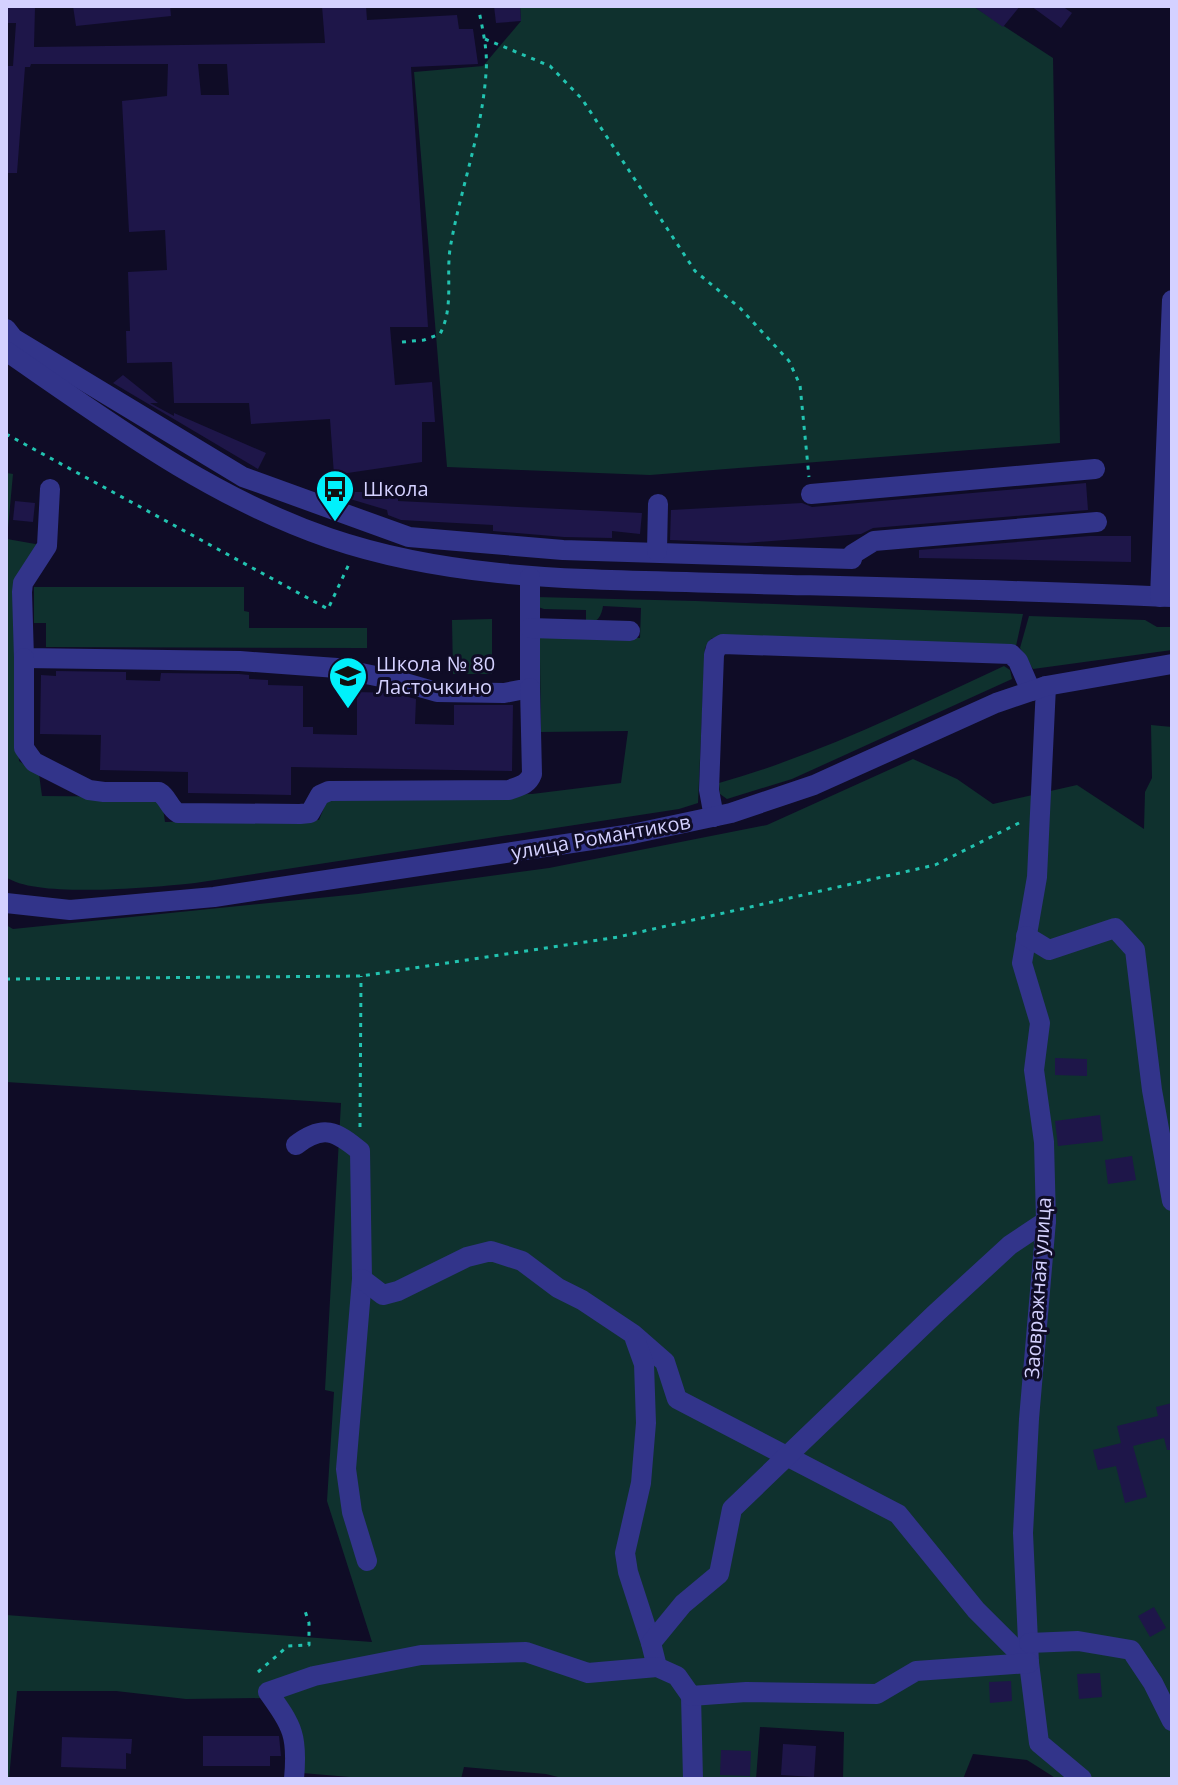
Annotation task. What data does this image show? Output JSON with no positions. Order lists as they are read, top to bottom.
{
  "streets": {
    "street": ["улица Романтиков", "Заовражная улица"]
  },
  "crossings": [
    ["улица Романтиков", "Заовражная улица"]
  ],
  "places": {
    "bus stop": ["Школа"],
    "school or university": ["Школа № 80 Ласточкино"]
  }
}
